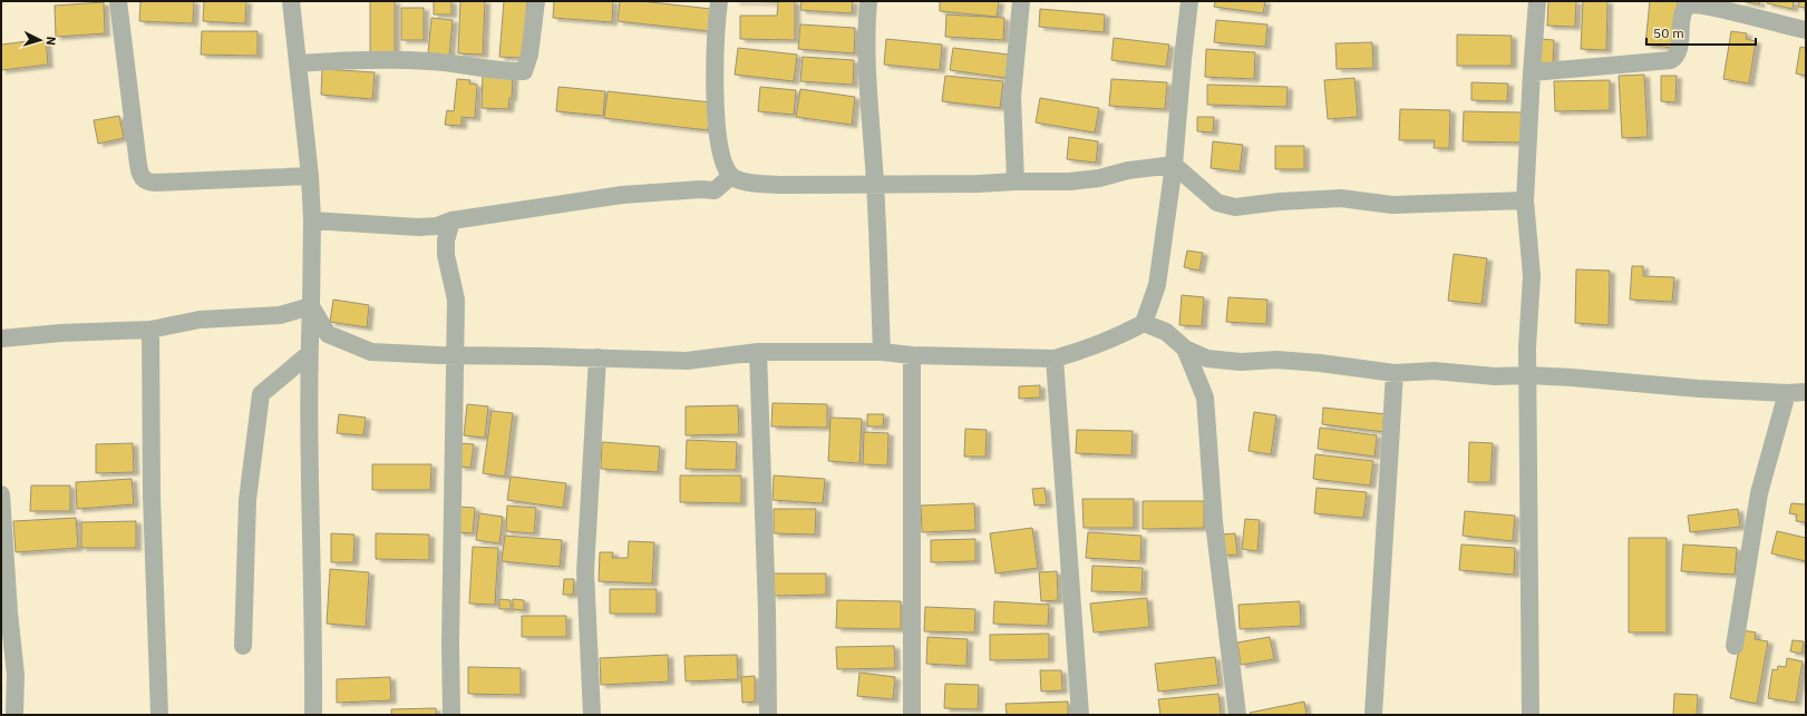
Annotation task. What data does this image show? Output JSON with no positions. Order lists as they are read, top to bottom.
{
  "scale_bar": "50 m",
  "north": "right"
}
